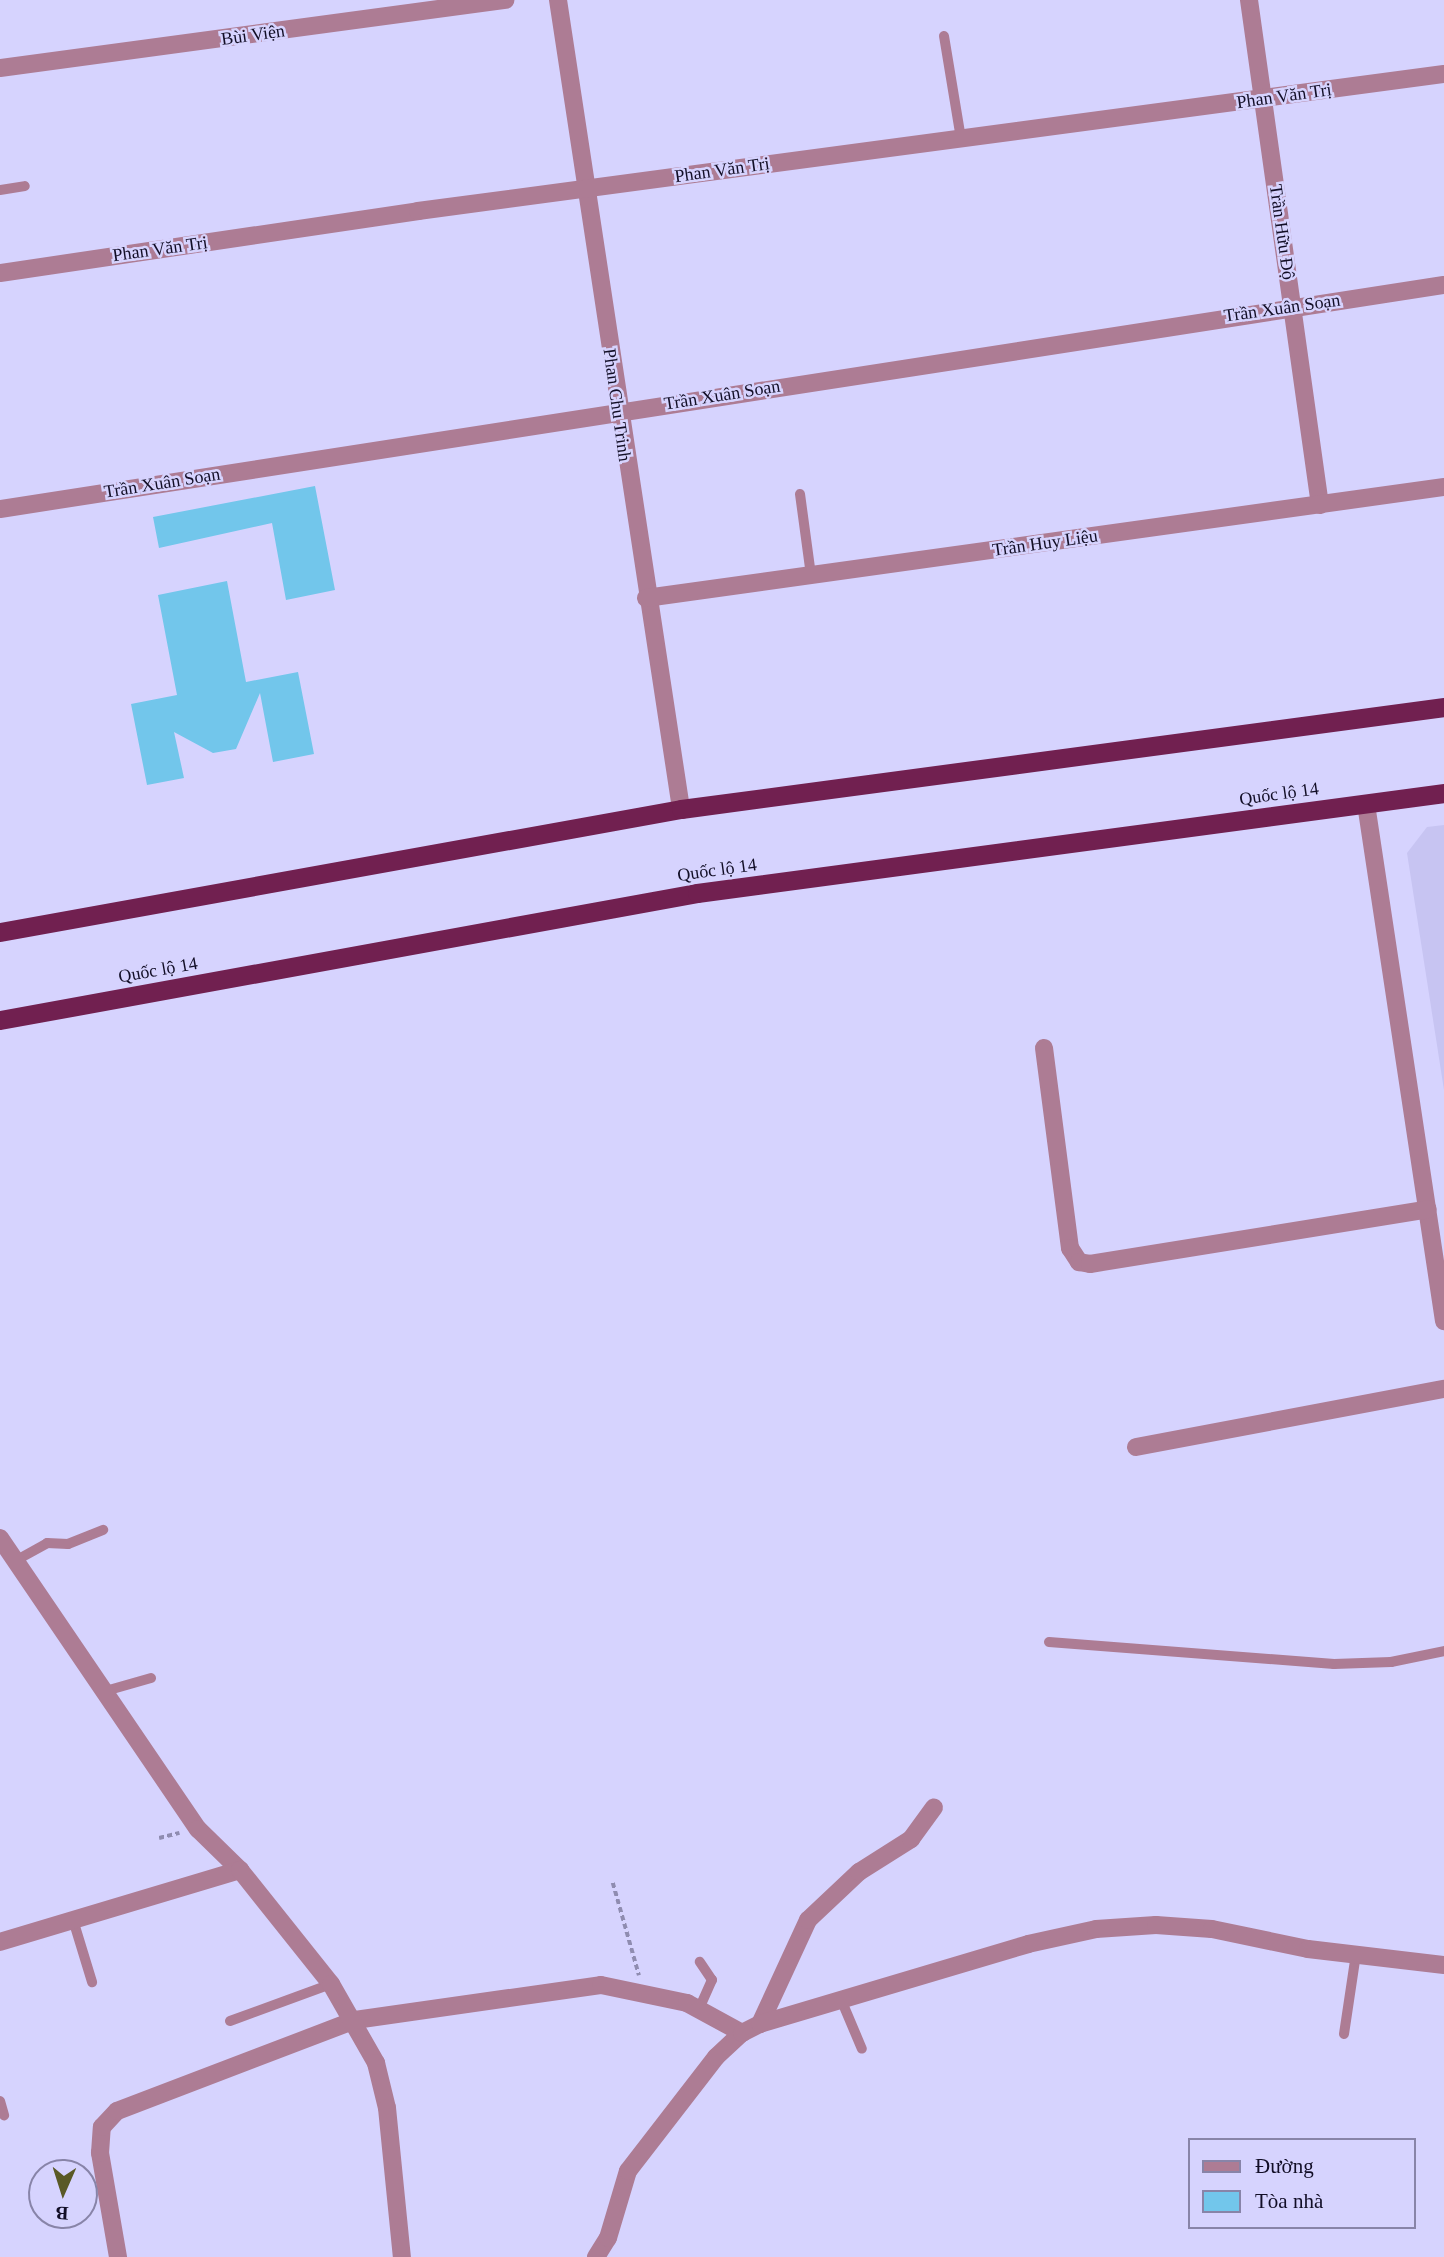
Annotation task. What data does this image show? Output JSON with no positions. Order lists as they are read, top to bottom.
{
  "streets": {
    "highway": ["Quốc lộ 14"],
    "street": [
      "Bùi Viện",
      "Phan Văn Trị",
      "Trần Hữu Độ",
      "Trần Xuân Soạn",
      "Phan Chu Trinh",
      "Trần Huy Liệu"
    ]
  },
  "crossings": [
    ["Phan Văn Trị", "Trần Hữu Độ"],
    ["Phan Văn Trị", "Phan Chu Trinh"],
    ["Trần Hữu Độ", "Trần Xuân Soạn"],
    ["Trần Hữu Độ", "Trần Huy Liệu"],
    ["Trần Xuân Soạn", "Phan Chu Trinh"],
    ["Phan Chu Trinh", "Trần Huy Liệu"]
  ],
  "legend": ["Đường", "Tòa nhà"],
  "north": "bottom"
}
